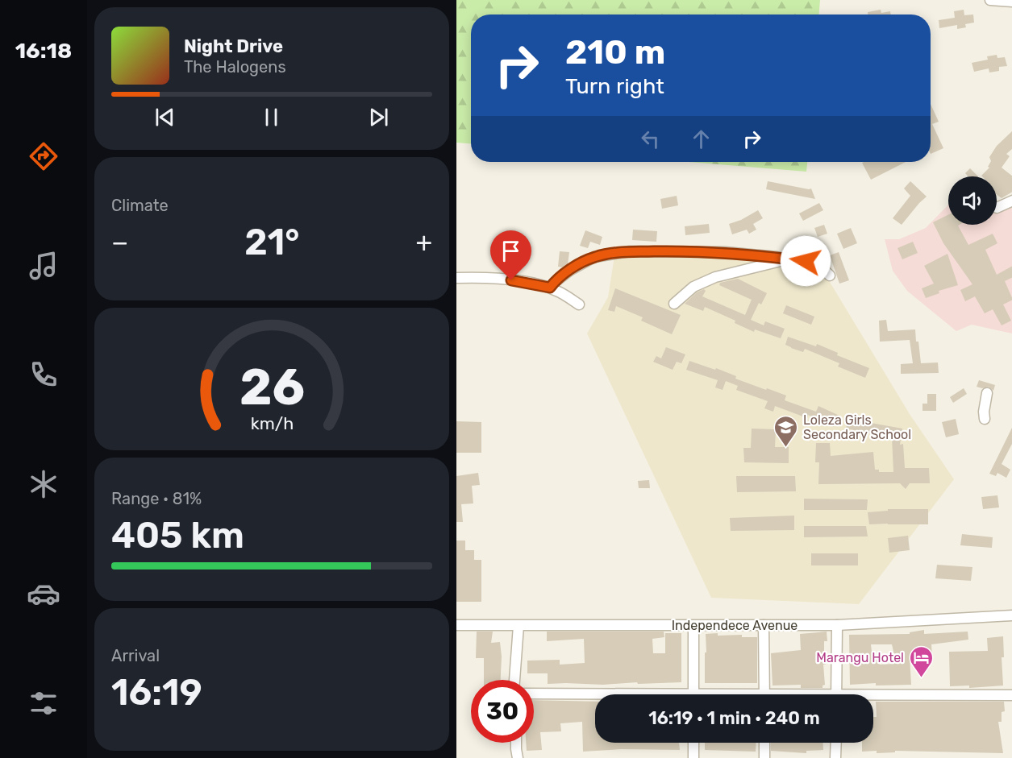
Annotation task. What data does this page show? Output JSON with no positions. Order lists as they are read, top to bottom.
{
  "streets": {
    "street": ["Independece Avenue"]
  },
  "places": {
    "school or university": ["Loleza Girls Secondary School"],
    "hotel": ["Marangu Hotel"]
  },
  "page": {
    "tabs": "16:18",
    "turn": ["210 m", "Turn right"],
    "song": ["Night Drive", "The Halogens"],
    "tile": [
      "Climate",
      ["Range · 81%", "405 km"],
      ["Arrival", "16:19"]
    ],
    "heat": ["−", "21°", "+"],
    "limit": "30",
    "trip": "16:19 · 1 min · 240 m",
    "gauge": ["26", "km/h"]
  }
}
